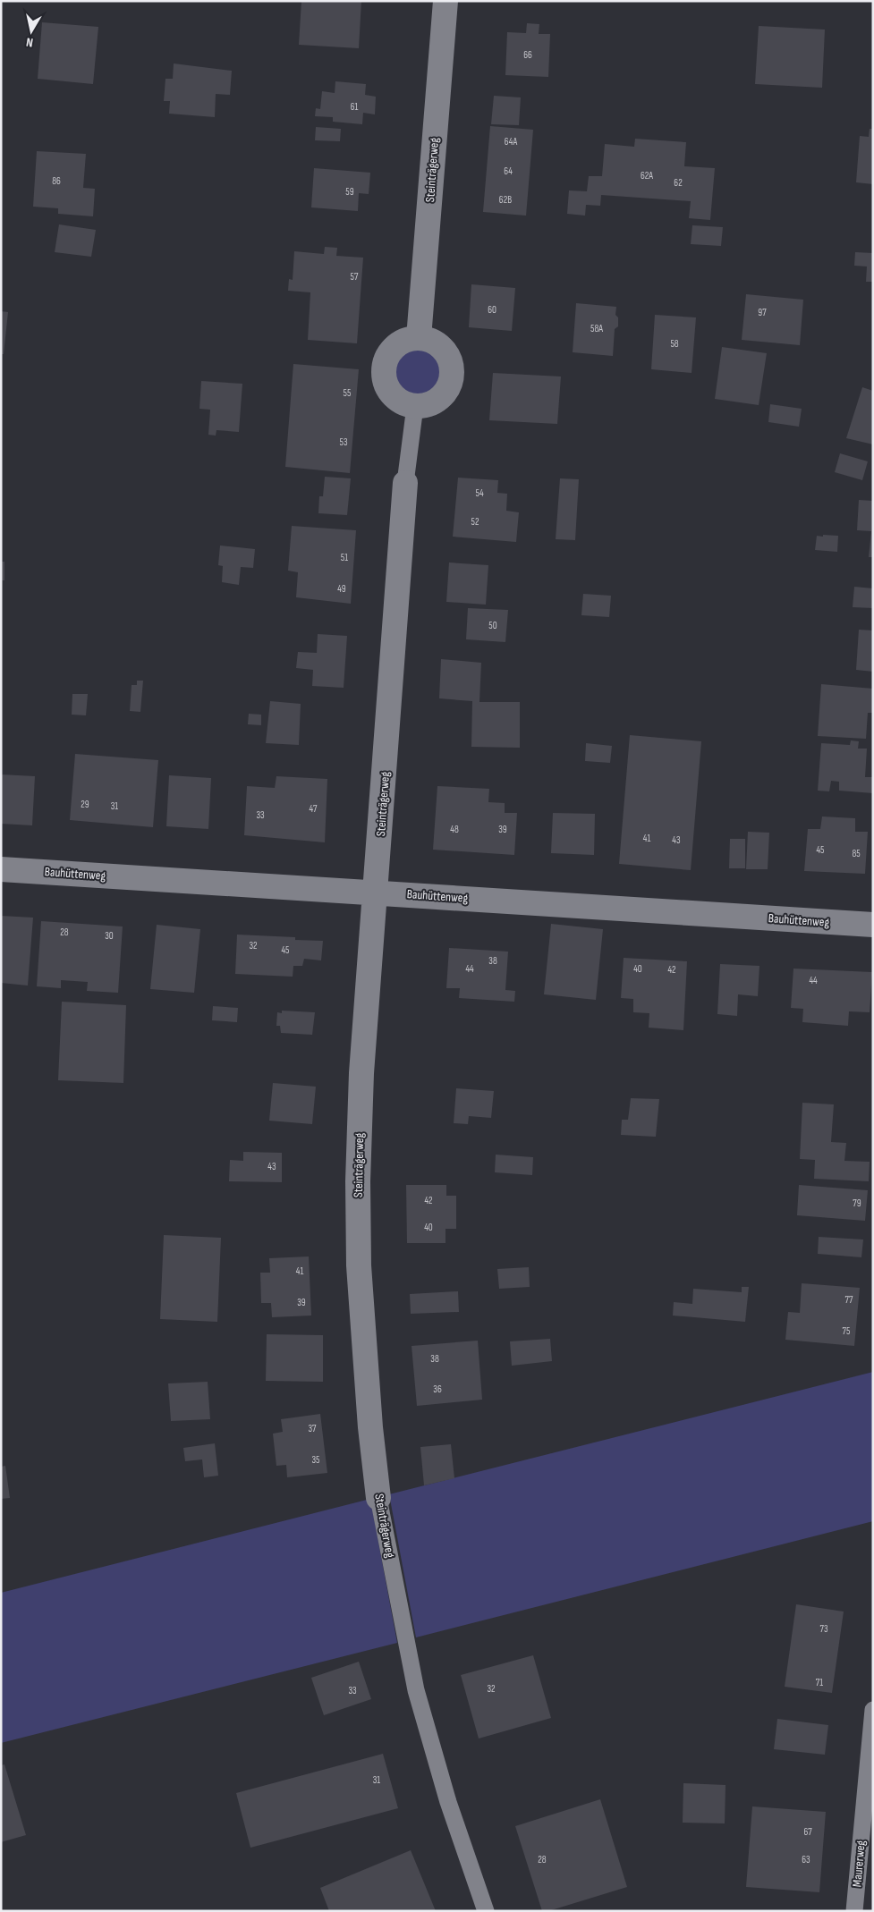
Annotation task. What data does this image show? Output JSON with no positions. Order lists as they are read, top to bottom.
{
  "streets": {
    "street": ["Steinträgerweg", "Bauhüttenweg"],
    "lane": ["Maurerweg"]
  },
  "crossings": [
    ["Steinträgerweg", "Bauhüttenweg"]
  ],
  "house_numbers": [
    "66",
    "61",
    "64A",
    "64",
    "62A",
    "86",
    "62",
    "59",
    "62B",
    "57",
    "60",
    "97",
    "58A",
    "58",
    "55",
    "53",
    "54",
    "52",
    "51",
    "49",
    "50",
    "29",
    "31",
    "47",
    "33",
    "48",
    "39",
    "41",
    "43",
    "45",
    "85",
    "28",
    "30",
    "32",
    "45",
    "38",
    "44",
    "40",
    "42",
    "44",
    "43",
    "42",
    "79",
    "40",
    "41",
    "77",
    "39",
    "75",
    "38",
    "36",
    "37",
    "35",
    "73",
    "71",
    "32",
    "33",
    "31",
    "67",
    "28",
    "63"
  ],
  "north": "bottom"
}
